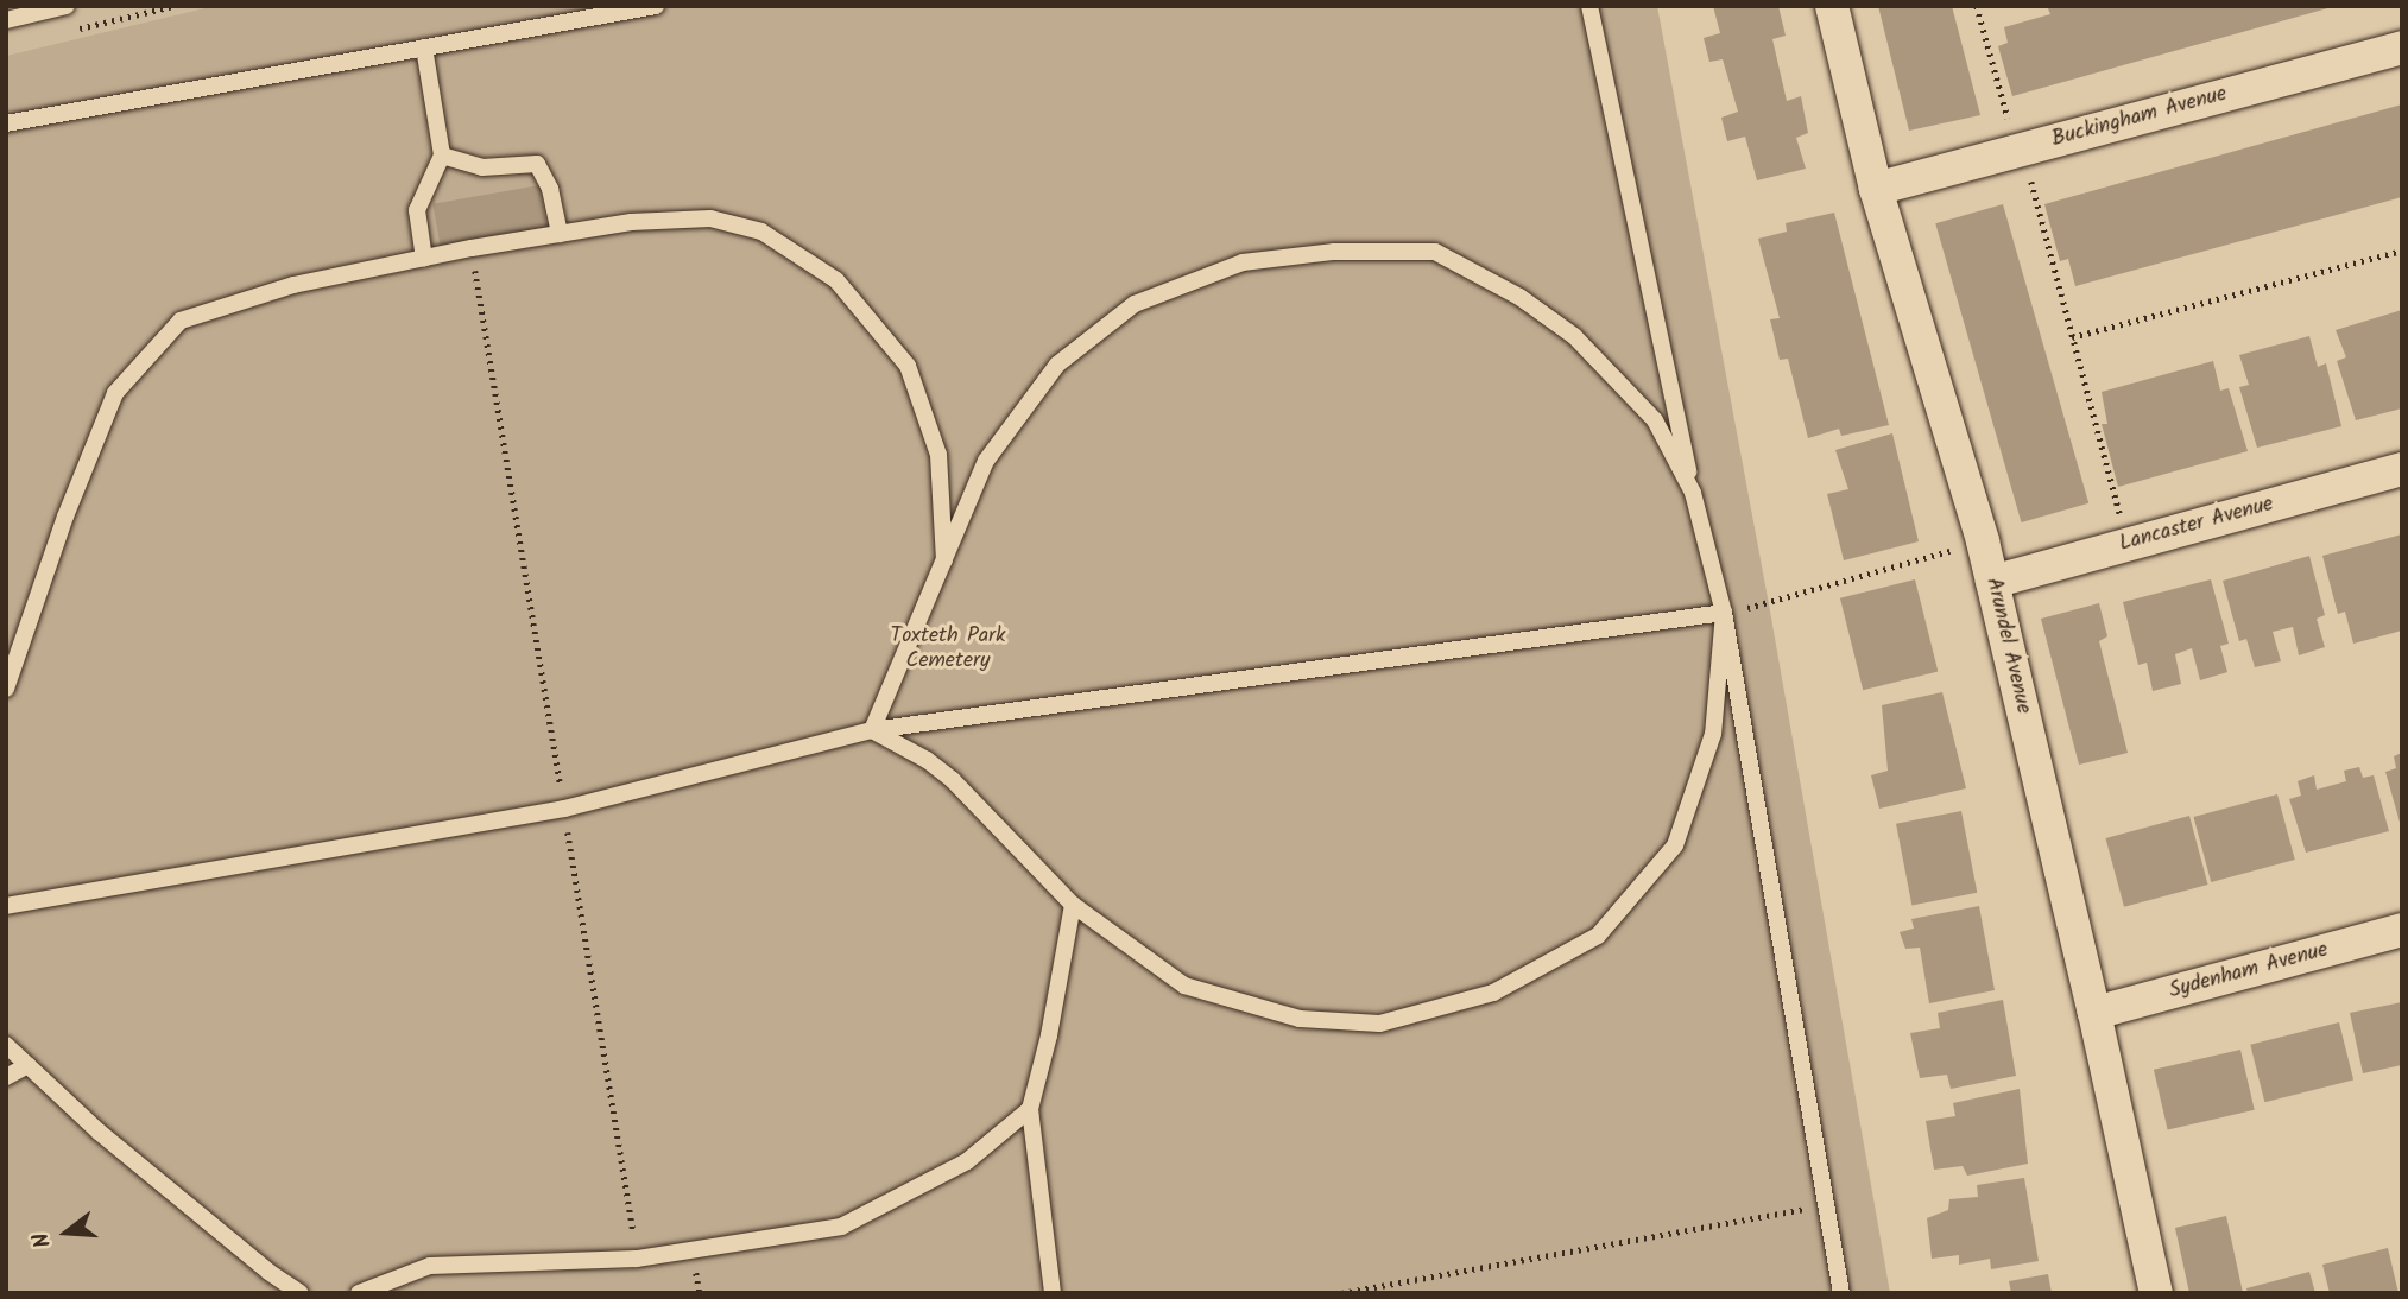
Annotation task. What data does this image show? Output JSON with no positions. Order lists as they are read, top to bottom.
{
  "streets": {
    "street": [
      "Buckingham Avenue",
      "Lancaster Avenue",
      "Arundel Avenue",
      "Sydenham Avenue"
    ]
  },
  "crossings": [
    ["Buckingham Avenue", "Arundel Avenue"],
    ["Lancaster Avenue", "Arundel Avenue"],
    ["Arundel Avenue", "Sydenham Avenue"]
  ],
  "parks": ["Toxteth Park Cemetery"],
  "north": "left"
}
